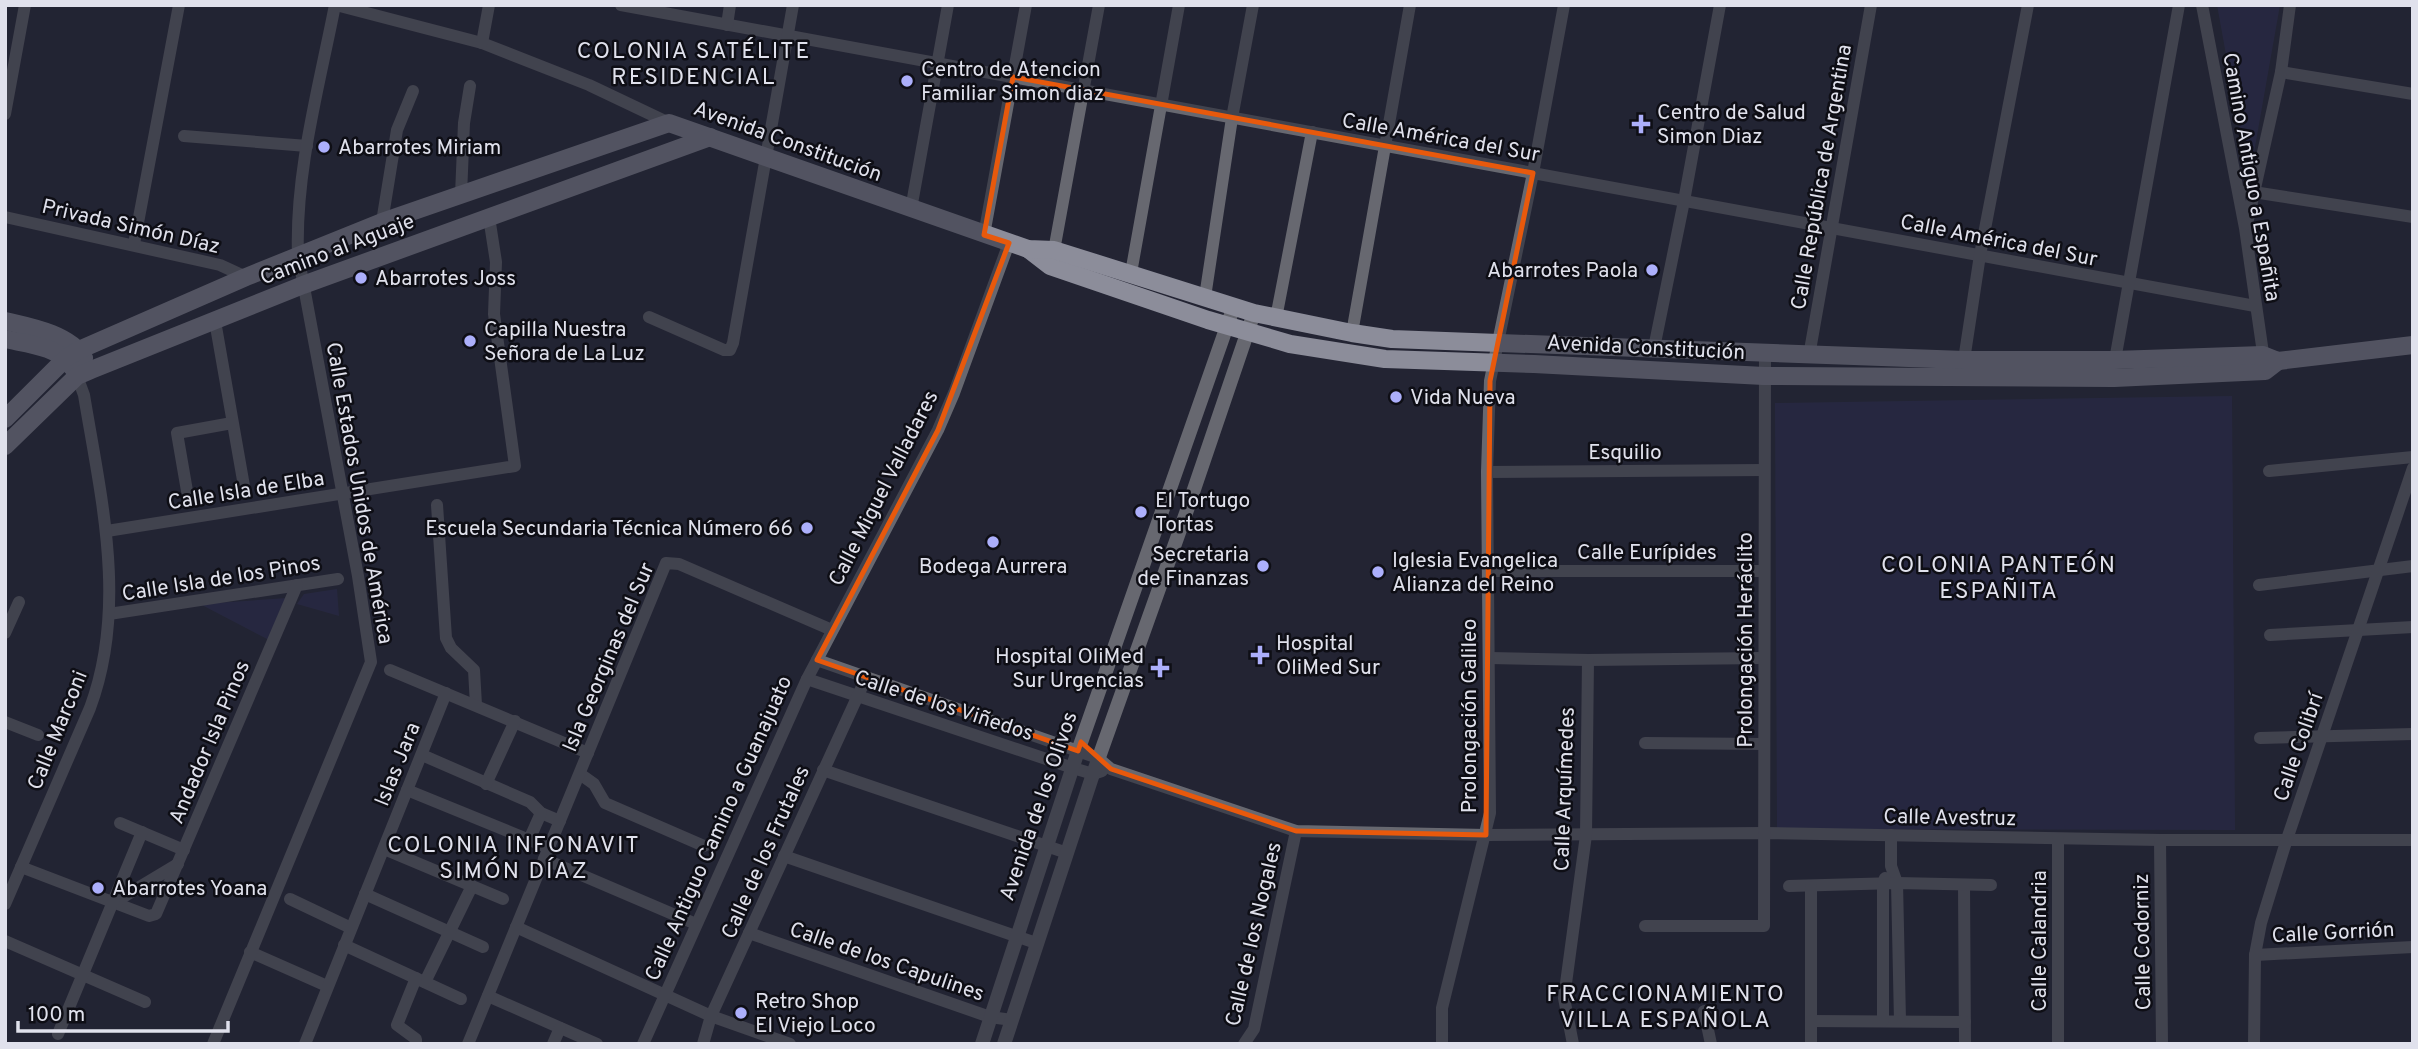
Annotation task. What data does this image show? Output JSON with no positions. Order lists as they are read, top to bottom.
{
  "streets": {
    "main road": ["Avenida Constitución", "Camino al Aguaje"],
    "street": [
      "Calle América del Sur",
      "Calle República de Argentina",
      "Camino Antiguo a Españita",
      "Privada Simón Díaz",
      "Esquilio",
      "Calle Miguel Valladares",
      "Calle Isla de Elba",
      "Calle Estados Unidos de América",
      "Calle Eurípides",
      "Calle Isla de los Pinos",
      "Prolongación Heráclito",
      "Isla Georginas del Sur",
      "Calle de los Viñedos",
      "Prolongación Galileo",
      "Calle Marconi",
      "Andador Isla Pinos",
      "Calle Colibrí",
      "Islas Jara",
      "Calle Arquímedes",
      "Avenida de los Olivos",
      "Calle Avestruz",
      "Calle Antiguo Camino a Guanajuato",
      "Calle de los Frutales",
      "Calle Gorrión",
      "Calle de los Nogales",
      "Calle Calandria",
      "Calle Codorniz",
      "Calle de los Capulines"
    ]
  },
  "crossings": [
    ["Calle América del Sur", "Calle República de Argentina"],
    ["Calle América del Sur", "Camino Antiguo a Españita"],
    ["Calle América del Sur", "Prolongación Galileo"],
    ["Avenida Constitución", "Calle República de Argentina"],
    ["Avenida Constitución", "Camino Antiguo a Españita"],
    ["Avenida Constitución", "Camino al Aguaje"],
    ["Avenida Constitución", "Calle Miguel Valladares"],
    ["Avenida Constitución", "Calle Estados Unidos de América"],
    ["Avenida Constitución", "Prolongación Heráclito"],
    ["Avenida Constitución", "Prolongación Galileo"],
    ["Avenida Constitución", "Avenida de los Olivos"],
    ["Privada Simón Díaz", "Camino al Aguaje"],
    ["Camino al Aguaje", "Calle Isla de Elba"],
    ["Camino al Aguaje", "Calle Estados Unidos de América"],
    ["Camino al Aguaje", "Calle Marconi"],
    ["Esquilio", "Prolongación Heráclito"],
    ["Esquilio", "Prolongación Galileo"],
    ["Calle Miguel Valladares", "Isla Georginas del Sur"],
    ["Calle Miguel Valladares", "Calle Antiguo Camino a Guanajuato"],
    ["Calle Isla de Elba", "Calle Estados Unidos de América"],
    ["Calle Isla de Elba", "Calle Marconi"],
    ["Calle Eurípides", "Prolongación Heráclito"],
    ["Calle Eurípides", "Prolongación Galileo"],
    ["Calle Isla de los Pinos", "Calle Marconi"],
    ["Calle Isla de los Pinos", "Andador Isla Pinos"],
    ["Prolongación Heráclito", "Calle Avestruz"],
    ["Isla Georginas del Sur", "Calle Antiguo Camino a Guanajuato"],
    ["Calle de los Viñedos", "Prolongación Galileo"],
    ["Calle de los Viñedos", "Avenida de los Olivos"],
    ["Calle de los Viñedos", "Calle Avestruz"],
    ["Calle de los Viñedos", "Calle Antiguo Camino a Guanajuato"],
    ["Calle de los Viñedos", "Calle de los Frutales"],
    ["Calle de los Viñedos", "Calle de los Nogales"],
    ["Prolongación Galileo", "Calle Avestruz"],
    ["Calle Colibrí", "Calle Avestruz"],
    ["Calle Colibrí", "Calle Gorrión"],
    ["Calle Arquímedes", "Calle Avestruz"],
    ["Avenida de los Olivos", "Calle de los Capulines"],
    ["Calle Avestruz", "Calle Calandria"],
    ["Calle Avestruz", "Calle Codorniz"],
    ["Calle de los Frutales", "Calle de los Capulines"]
  ],
  "districts": [
    "COLONIA SATÉLITE RESIDENCIAL",
    "COLONIA PANTEÓN ESPAÑITA",
    "COLONIA INFONAVIT SIMÓN DÍAZ",
    "FRACCIONAMIENTO VILLA ESPAÑOLA"
  ],
  "places": {
    "other": [
      "Centro de Atencion Familiar Simon diaz",
      "Abarrotes Miriam",
      "Abarrotes Paola",
      "Abarrotes Joss",
      "Capilla Nuestra Señora de La Luz",
      "Vida Nueva",
      "El Tortugo Tortas",
      "Escuela Secundaria Técnica Número 66",
      "Bodega Aurrera",
      "Secretaria de Finanzas",
      "Iglesia Evangelica Alianza del Reino",
      "Abarrotes Yoana",
      "Retro Shop El Viejo Loco"
    ],
    "health": ["Centro de Salud Simon Diaz", "Hospital OliMed Sur", "Hospital OliMed Sur Urgencias"]
  },
  "scale_bar": "100 m"
}
